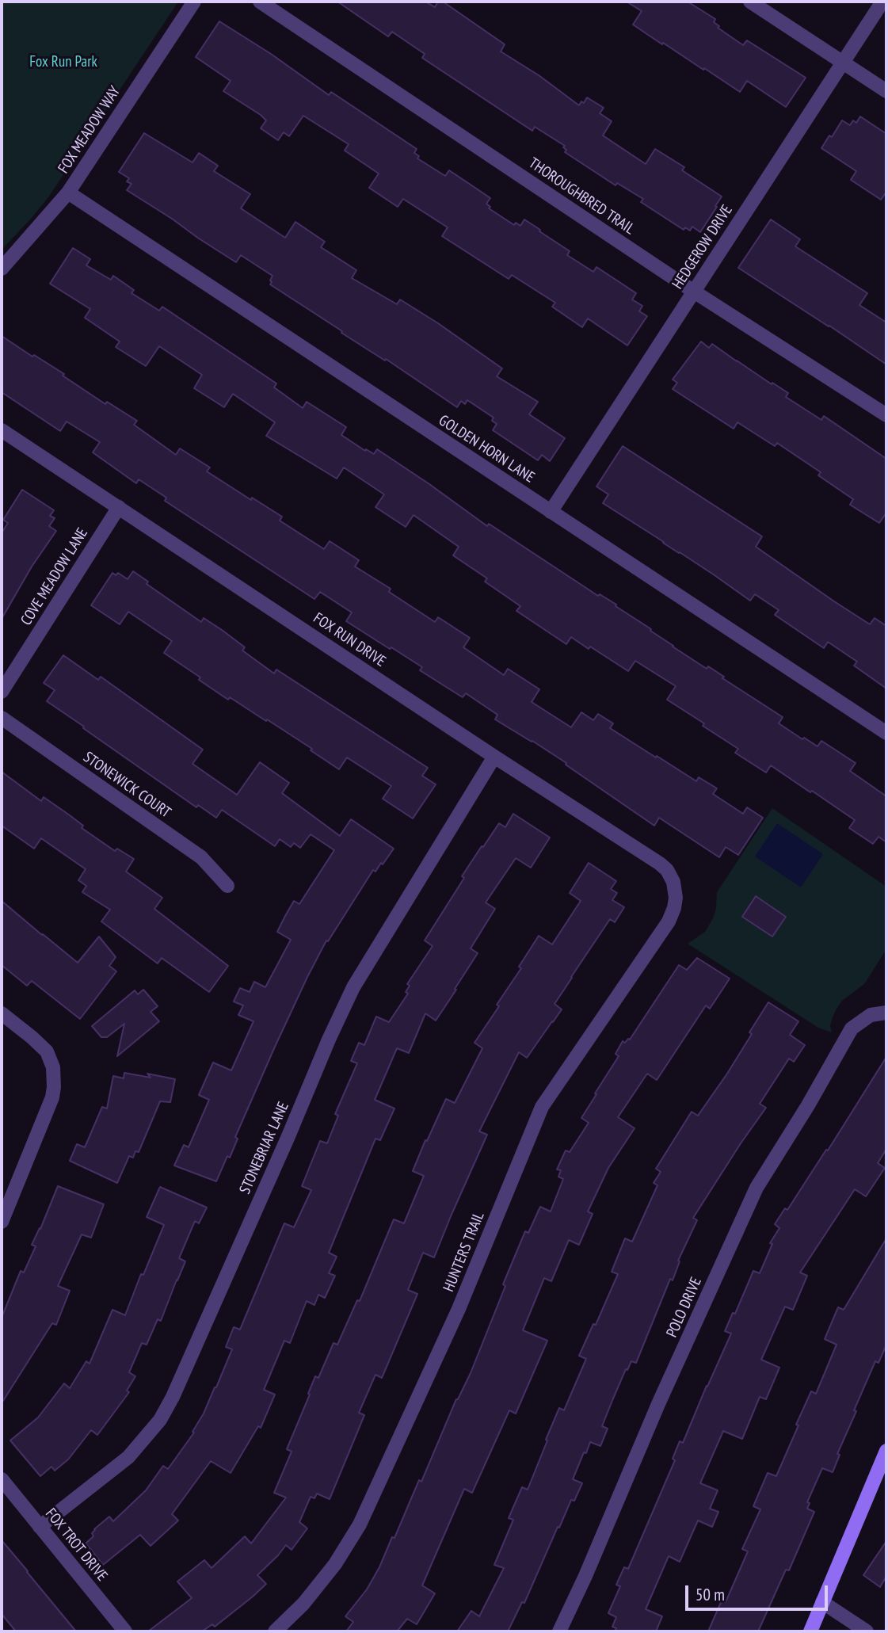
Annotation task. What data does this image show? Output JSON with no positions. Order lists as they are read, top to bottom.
{
  "streets": {
    "street": [
      "FOX MEADOW WAY",
      "THOROUGHBRED TRAIL",
      "HEDGEROW DRIVE",
      "GOLDEN HORN LANE",
      "COVE MEADOW LANE",
      "FOX RUN DRIVE",
      "STONEWICK COURT",
      "STONEBRIAR LANE",
      "HUNTERS TRAIL",
      "POLO DRIVE",
      "FOX TROT DRIVE"
    ]
  },
  "crossings": [
    ["FOX MEADOW WAY", "GOLDEN HORN LANE"],
    ["THOROUGHBRED TRAIL", "HEDGEROW DRIVE"],
    ["HEDGEROW DRIVE", "GOLDEN HORN LANE"],
    ["COVE MEADOW LANE", "FOX RUN DRIVE"],
    ["FOX RUN DRIVE", "STONEBRIAR LANE"],
    ["FOX RUN DRIVE", "HUNTERS TRAIL"],
    ["STONEBRIAR LANE", "FOX TROT DRIVE"]
  ],
  "parks": ["Fox Run Park"],
  "scale_bar": "50 m"
}
